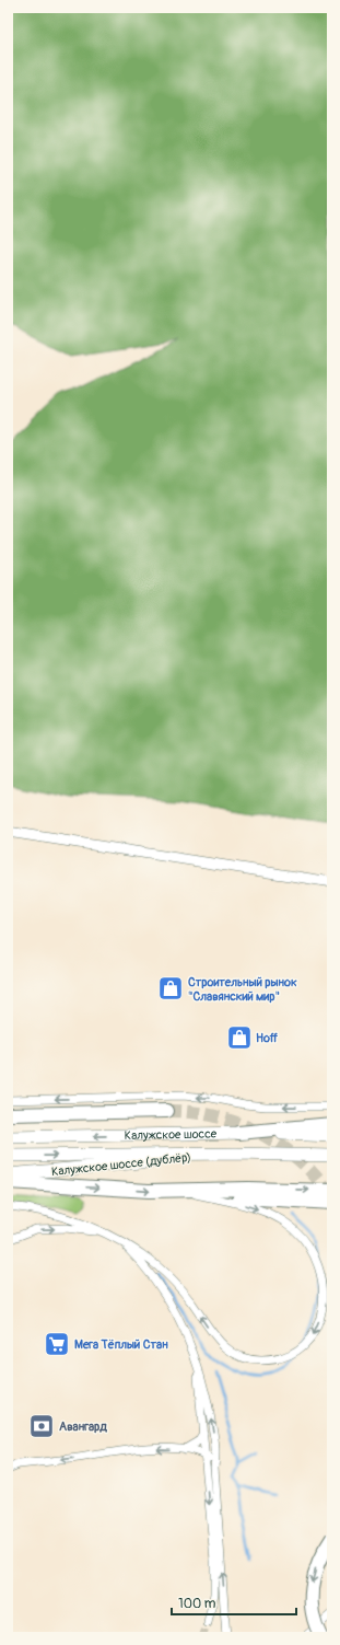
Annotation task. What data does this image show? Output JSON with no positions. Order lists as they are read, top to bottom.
{
  "streets": {
    "main road": ["Калужское шоссе", "Калужское шоссе (дублёр)"]
  },
  "crossings": [
    ["Калужское шоссе", "Калужское шоссе (дублёр)"]
  ],
  "places": {
    "shop": ["Строительный рынок \"Славянский мир\"", "Hoff"],
    "supermarket": ["Мега Тёплый Cтан"],
    "bank": ["Авангард"]
  },
  "scale_bar": "100 m"
}
